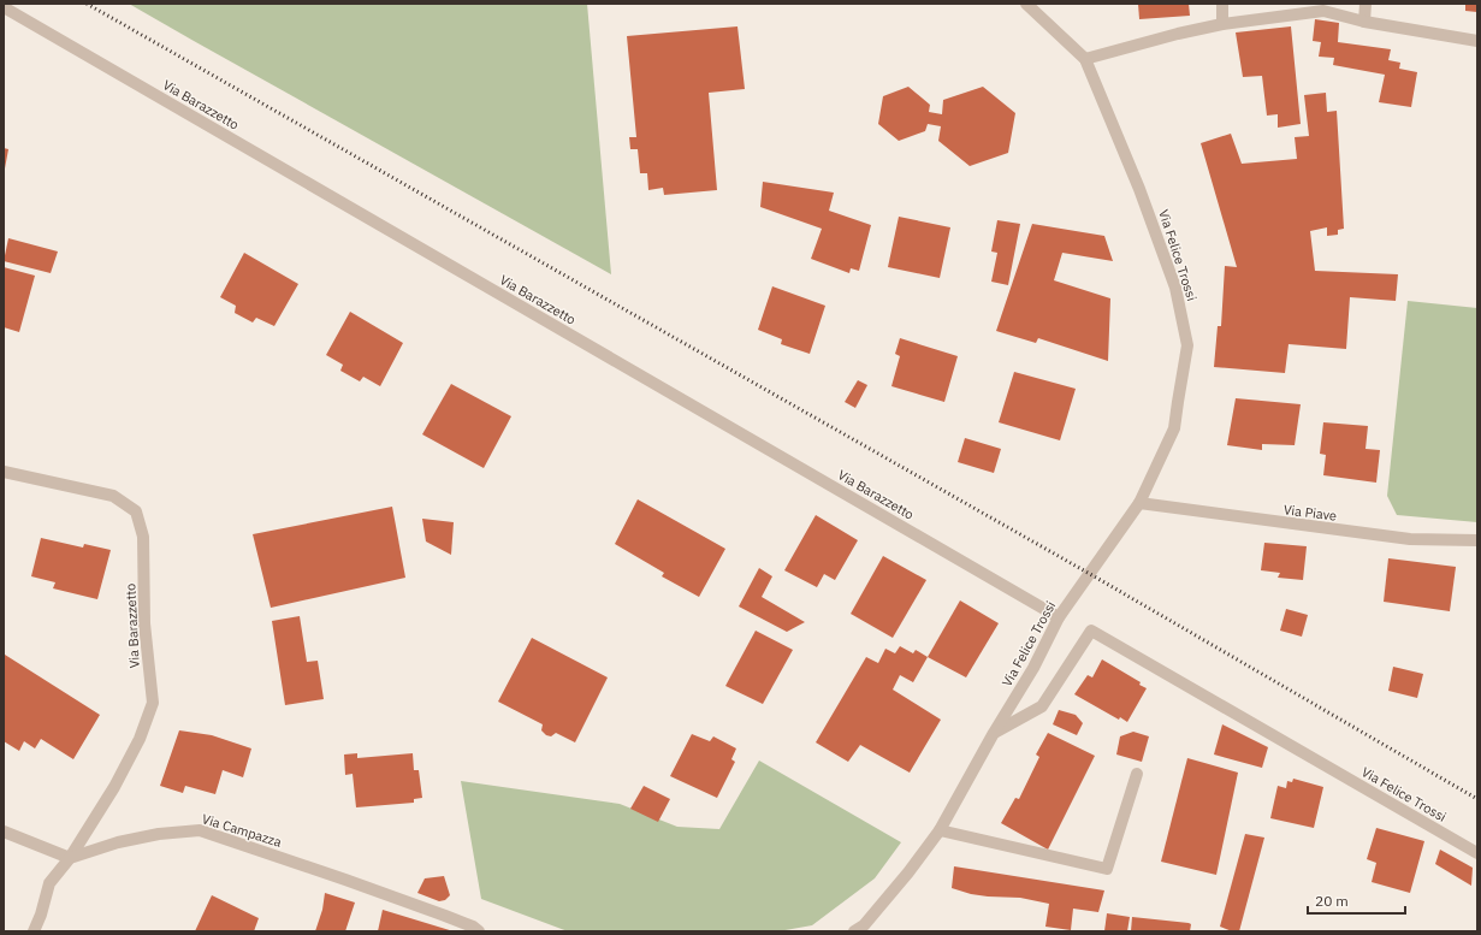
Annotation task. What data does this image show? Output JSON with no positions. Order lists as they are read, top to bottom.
{
  "streets": {
    "street": [
      "Via Barazzetto",
      "Via Felice Trossi",
      "Via Piave",
      "Via Campazza"
    ]
  },
  "crossings": [
    ["Via Barazzetto", "Via Felice Trossi"],
    ["Via Barazzetto", "Via Campazza"],
    ["Via Felice Trossi", "Via Piave"]
  ],
  "scale_bar": "20 m"
}
